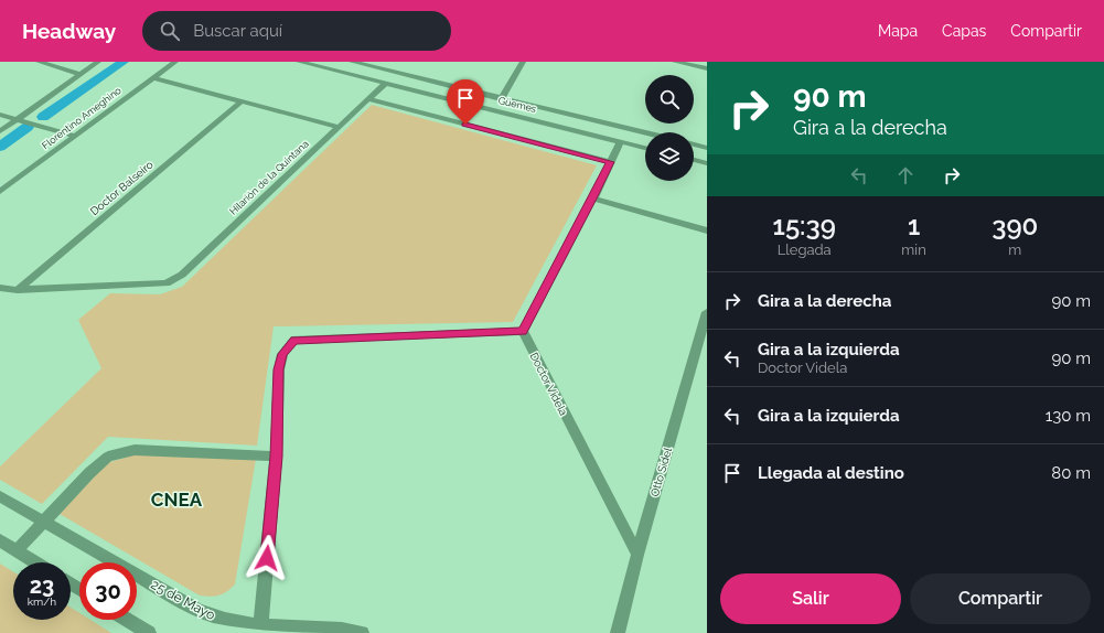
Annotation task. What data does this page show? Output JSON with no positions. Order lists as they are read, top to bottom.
{
  "streets": {
    "street": [
      "Güemes",
      "Florentino Ameghino",
      "Hilarión de la Quintana",
      "Doctor Balseiro",
      "Doctor Videla",
      "Otto Sidel",
      "25 de Mayo"
    ]
  },
  "crossings": [
    ["Güemes", "Hilarión de la Quintana"],
    ["Hilarión de la Quintana", "Doctor Balseiro"],
    ["Doctor Videla", "Otto Sidel"]
  ],
  "districts": ["CNEA"],
  "page": {
    "header": "Headway",
    "search": "Buscar aquí",
    "nav": ["Mapa", "Capas", "Compartir"],
    "turn": ["90 m", "Gira a la derecha"],
    "eta": [
      "15:39",
      "Llegada",
      "1",
      "min",
      "390",
      "m"
    ],
    "list": [
      {
        "name": "Gira a la derecha",
        "value": "90 m"
      },
      {
        "name": "Gira a la izquierda",
        "note": "Doctor Videla",
        "value": "90 m"
      },
      {
        "name": "Gira a la izquierda",
        "value": "130 m"
      },
      {
        "name": "Llegada al destino",
        "value": "80 m"
      }
    ],
    "speed": "23 km/h",
    "limit": "30",
    "buttons": ["Salir", "Compartir"]
  }
}
